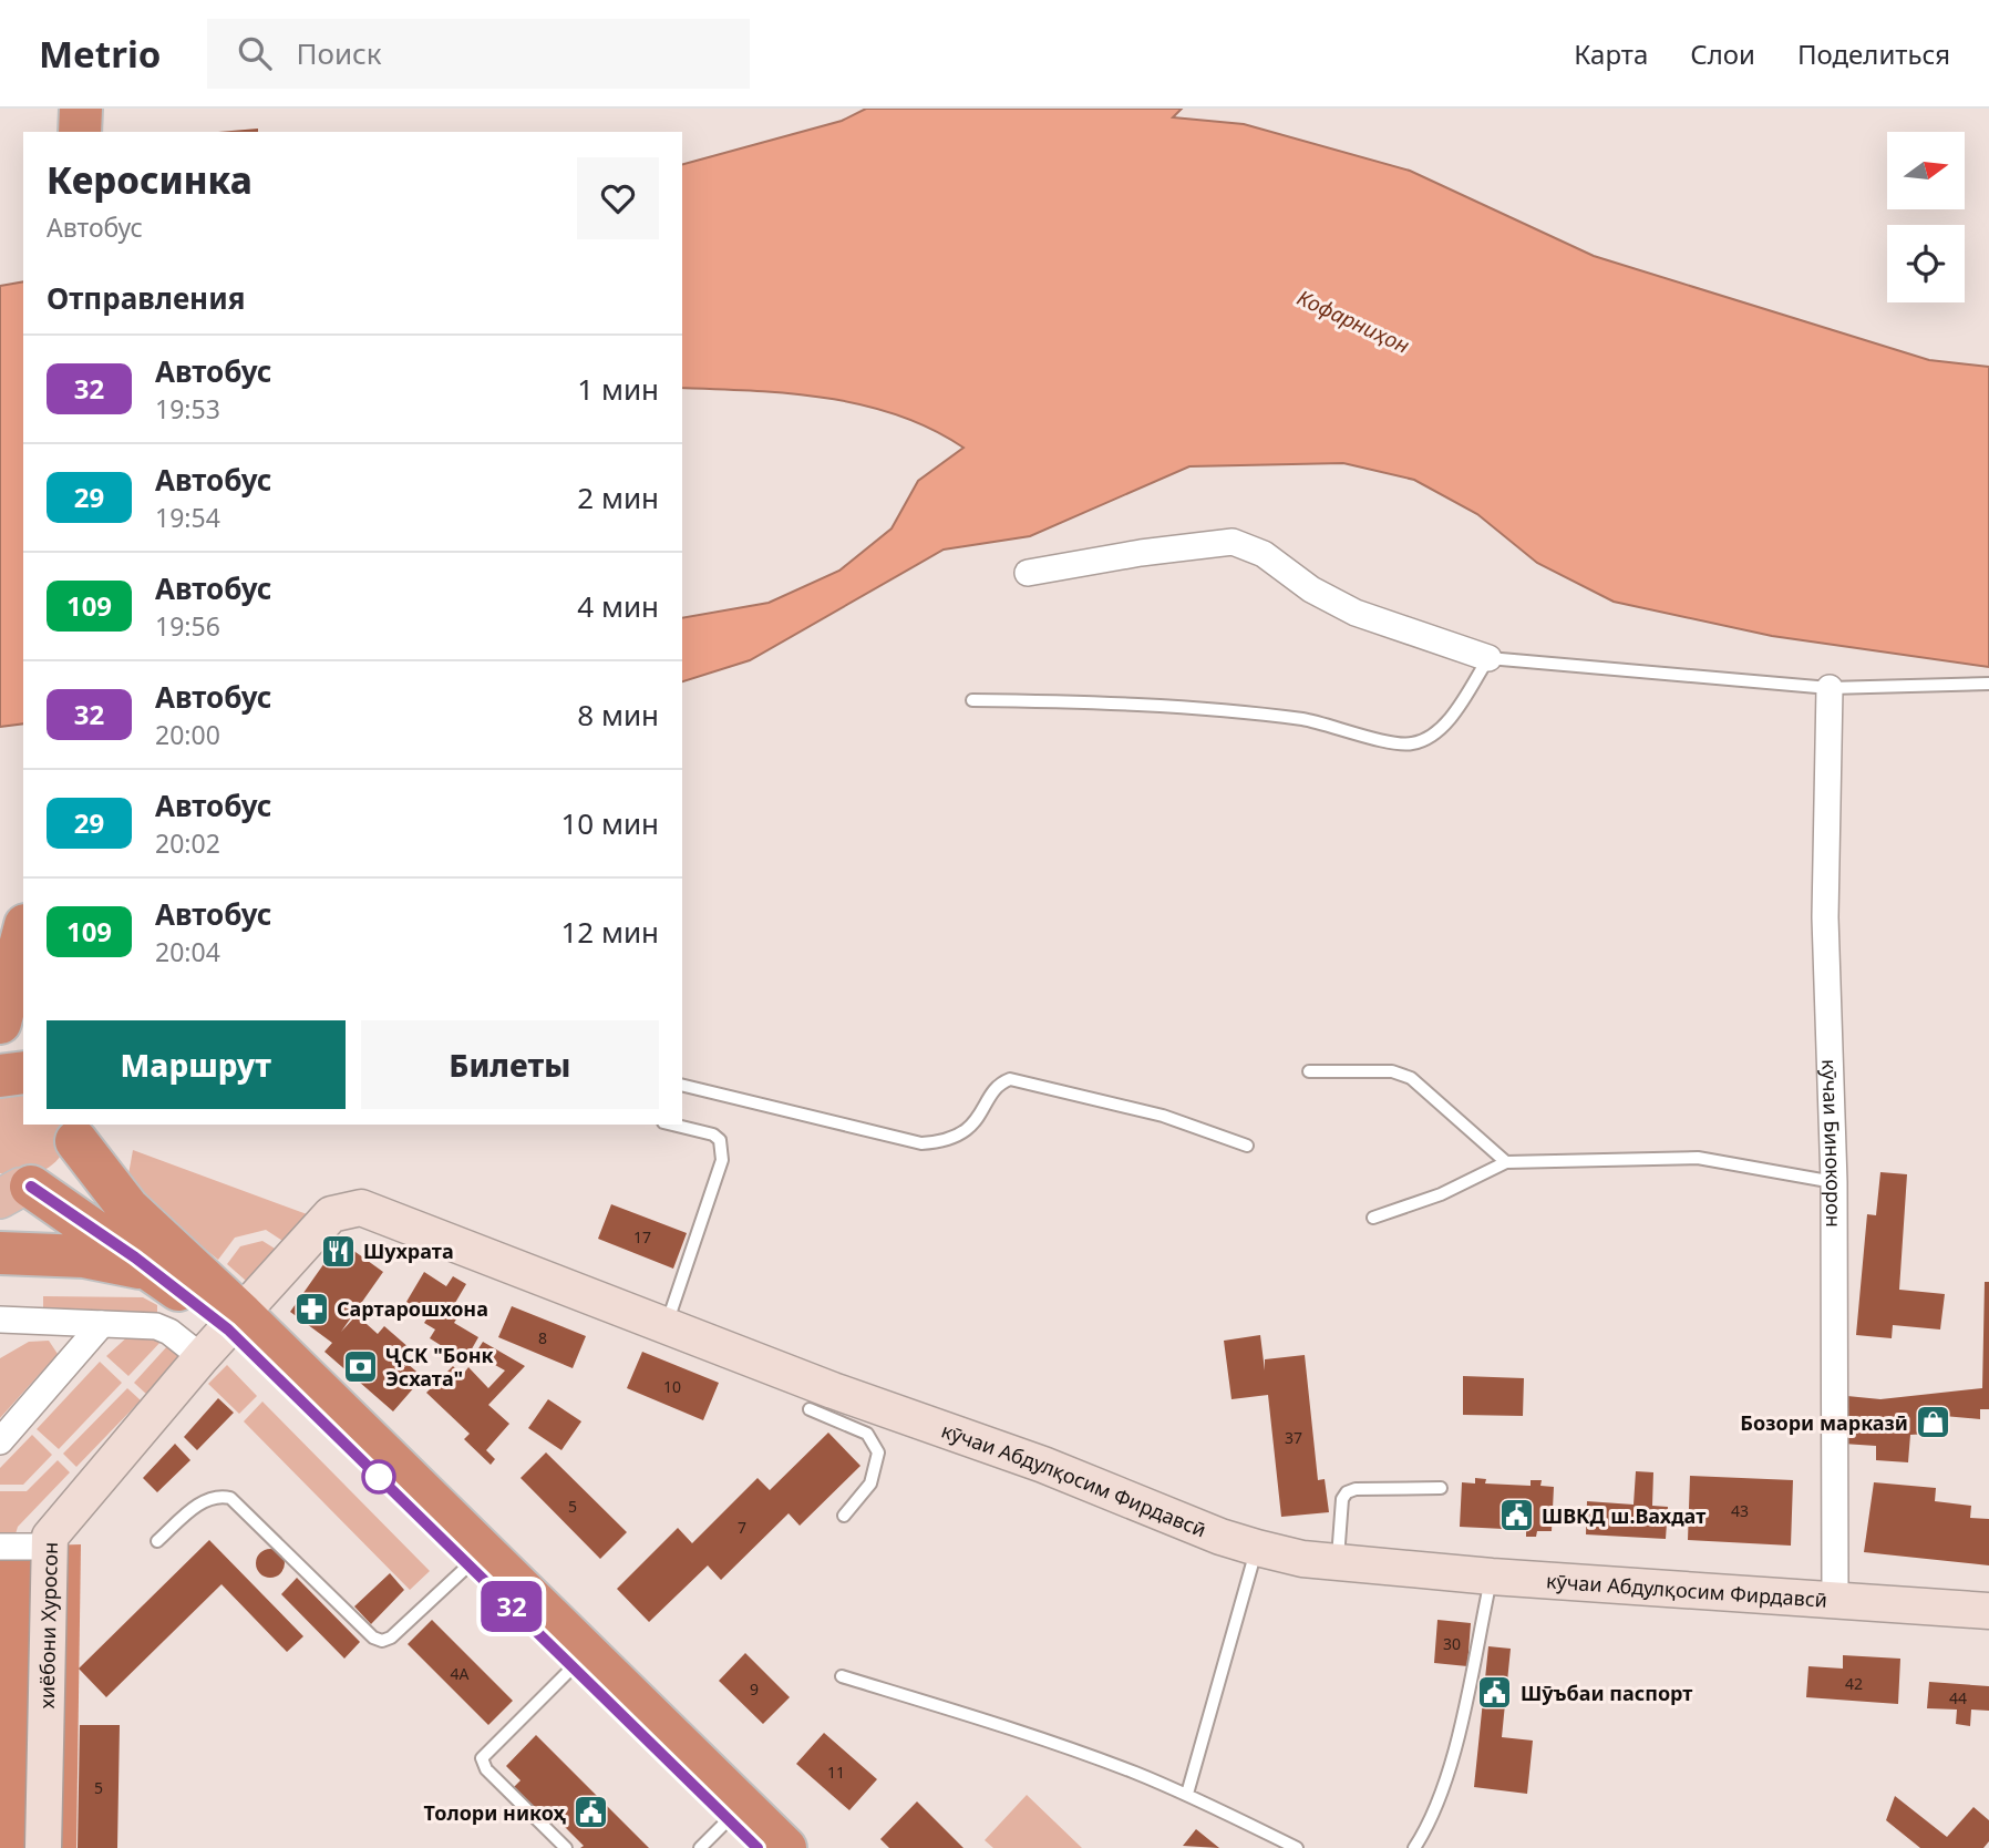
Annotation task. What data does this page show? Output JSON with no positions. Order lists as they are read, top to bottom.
{
  "streets": {
    "street": ["кӯчаи Бинокорон", "кӯчаи Абдулқосим Фирдавсӣ", "хиёбони Хуросон"]
  },
  "crossings": [
    ["кӯчаи Бинокорон", "кӯчаи Абдулқосим Фирдавсӣ"],
    ["кӯчаи Абдулқосим Фирдавсӣ", "хиёбони Хуросон"]
  ],
  "water": ["Кофарниҳон"],
  "places": {
    "restaurant": ["Шухрата"],
    "pharmacy": ["Сартарошхона"],
    "bank": ["ҶСК \"Бонк Эсхата\""],
    "shop": ["Бозори марказӣ"],
    "public building": ["ШВКД ш.Вахдат", "Шӯъбаи паспорт", "Толори никоҳ"]
  },
  "lines": ["bus line 32"],
  "house_numbers": [
    "17",
    "8",
    "10",
    "37",
    "5",
    "43",
    "7",
    "30",
    "4А",
    "42",
    "9",
    "44",
    "11",
    "5"
  ],
  "north": "right",
  "page": {
    "header": "Metrio",
    "search": "Поиск",
    "nav": ["Карта", "Слои", "Поделиться"],
    "on_map": "32",
    "heading": [
      ["Керосинка", "Автобус"],
      "Отправления"
    ],
    "list": [
      {
        "mark": "32",
        "name": "Автобус",
        "note": "19:53",
        "value": "1 мин"
      },
      {
        "mark": "29",
        "name": "Автобус",
        "note": "19:54",
        "value": "2 мин"
      },
      {
        "mark": "109",
        "name": "Автобус",
        "note": "19:56",
        "value": "4 мин"
      },
      {
        "mark": "32",
        "name": "Автобус",
        "note": "20:00",
        "value": "8 мин"
      },
      {
        "mark": "29",
        "name": "Автобус",
        "note": "20:02",
        "value": "10 мин"
      },
      {
        "mark": "109",
        "name": "Автобус",
        "note": "20:04",
        "value": "12 мин"
      }
    ],
    "buttons": ["Маршрут", "Билеты"]
  }
}
